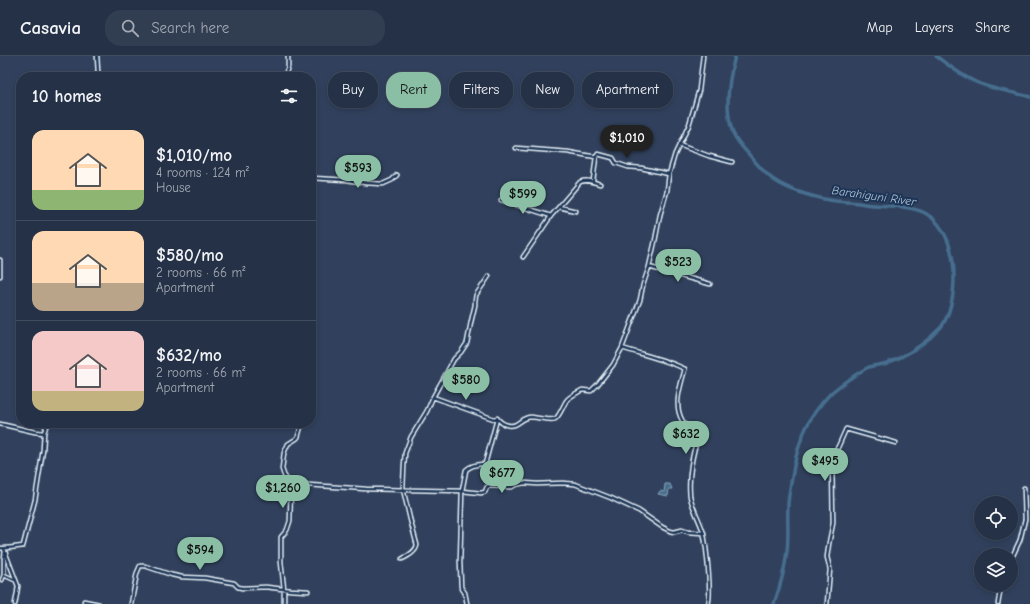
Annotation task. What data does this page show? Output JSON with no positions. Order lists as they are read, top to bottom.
{
  "water": ["Barahiguni River"],
  "page": {
    "header": "Casavia",
    "search": "Search here",
    "nav": ["Map", "Layers", "Share"],
    "chip": [
      "Buy",
      "Rent",
      "Filters",
      "New",
      "Apartment"
    ],
    "heading": "10 homes",
    "list": [
      {
        "name": "$1,010/mo",
        "note": "4 rooms · 124 m² · House"
      },
      {
        "name": "$580/mo",
        "note": "2 rooms · 66 m² · Apartment"
      },
      {
        "name": "$632/mo",
        "note": "2 rooms · 66 m² · Apartment"
      }
    ],
    "price": [
      "$1,010",
      "$593",
      "$599",
      "$523",
      "$580",
      "$632",
      "$495",
      "$677",
      "$1,260",
      "$594"
    ]
  }
}
